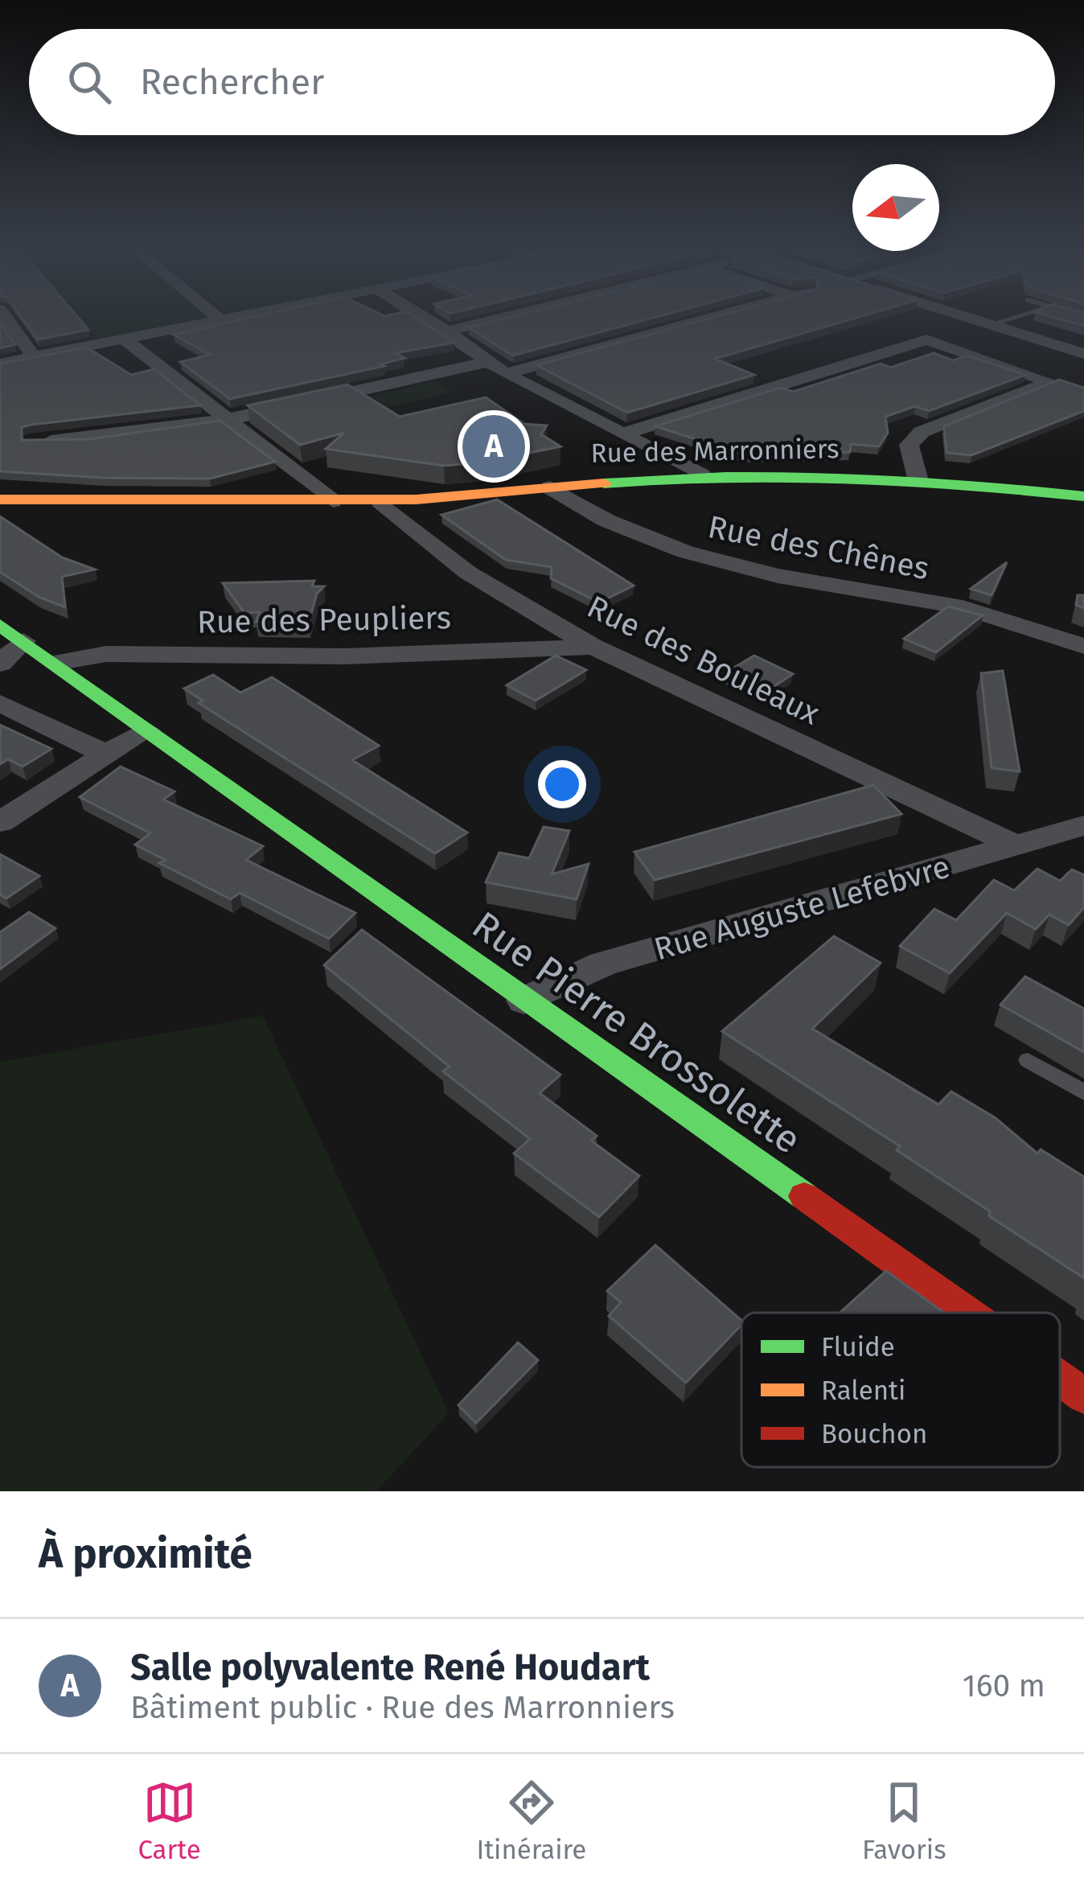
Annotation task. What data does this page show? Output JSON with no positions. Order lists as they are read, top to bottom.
{
  "streets": {
    "street": [
      "Rue des Marronniers",
      "Rue des Chênes",
      "Rue des Peupliers",
      "Rue des Bouleaux",
      "Rue Auguste Lefebvre",
      "Rue Pierre Brossolette"
    ]
  },
  "crossings": [
    ["Rue des Marronniers", "Rue des Chênes"],
    ["Rue des Marronniers", "Rue des Bouleaux"],
    ["Rue des Peupliers", "Rue des Bouleaux"],
    ["Rue des Peupliers", "Rue Pierre Brossolette"],
    ["Rue des Bouleaux", "Rue Auguste Lefebvre"],
    ["Rue Auguste Lefebvre", "Rue Pierre Brossolette"]
  ],
  "legend": ["Fluide", "Ralenti", "Bouchon"],
  "north": "left",
  "page": {
    "search": "Rechercher",
    "pins": "A",
    "heading": "À proximité",
    "list": [
      {
        "mark": "A",
        "name": "Salle polyvalente René Houdart",
        "note": "Bâtiment public · Rue des Marronniers",
        "value": "160 m"
      }
    ],
    "nav": ["Carte", "Itinéraire", "Favoris"]
  }
}
